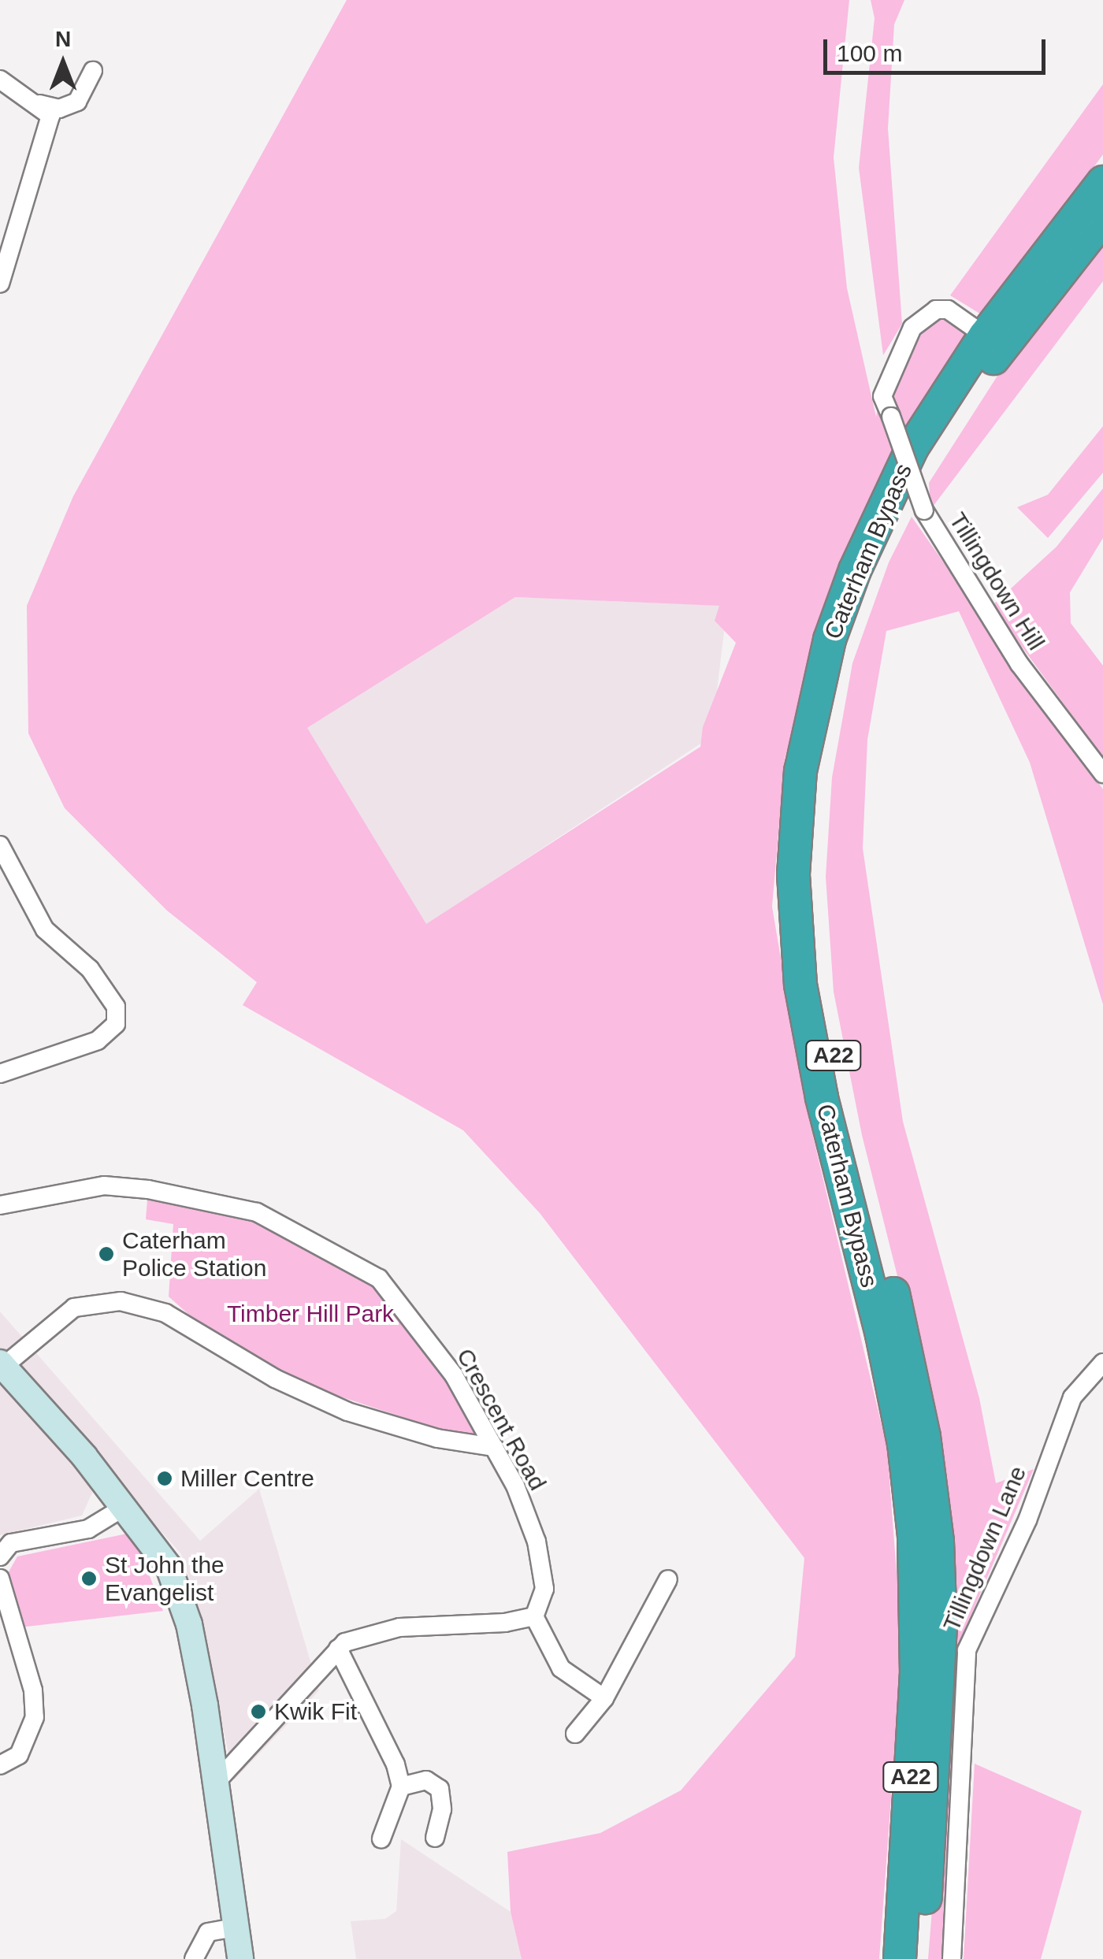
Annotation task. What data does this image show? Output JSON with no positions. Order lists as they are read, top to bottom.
{
  "streets": {
    "highway": ["Caterham Bypass", "A22"],
    "street": ["Tillingdown Hill", "Crescent Road", "Tillingdown Lane"]
  },
  "crossings": [
    ["Caterham Bypass", "Tillingdown Hill"]
  ],
  "parks": ["Timber Hill Park"],
  "places": [
    "Caterham Police Station",
    "Miller Centre",
    "St John the Evangelist",
    "Kwik Fit"
  ],
  "scale_bar": "100 m",
  "north": "top"
}
